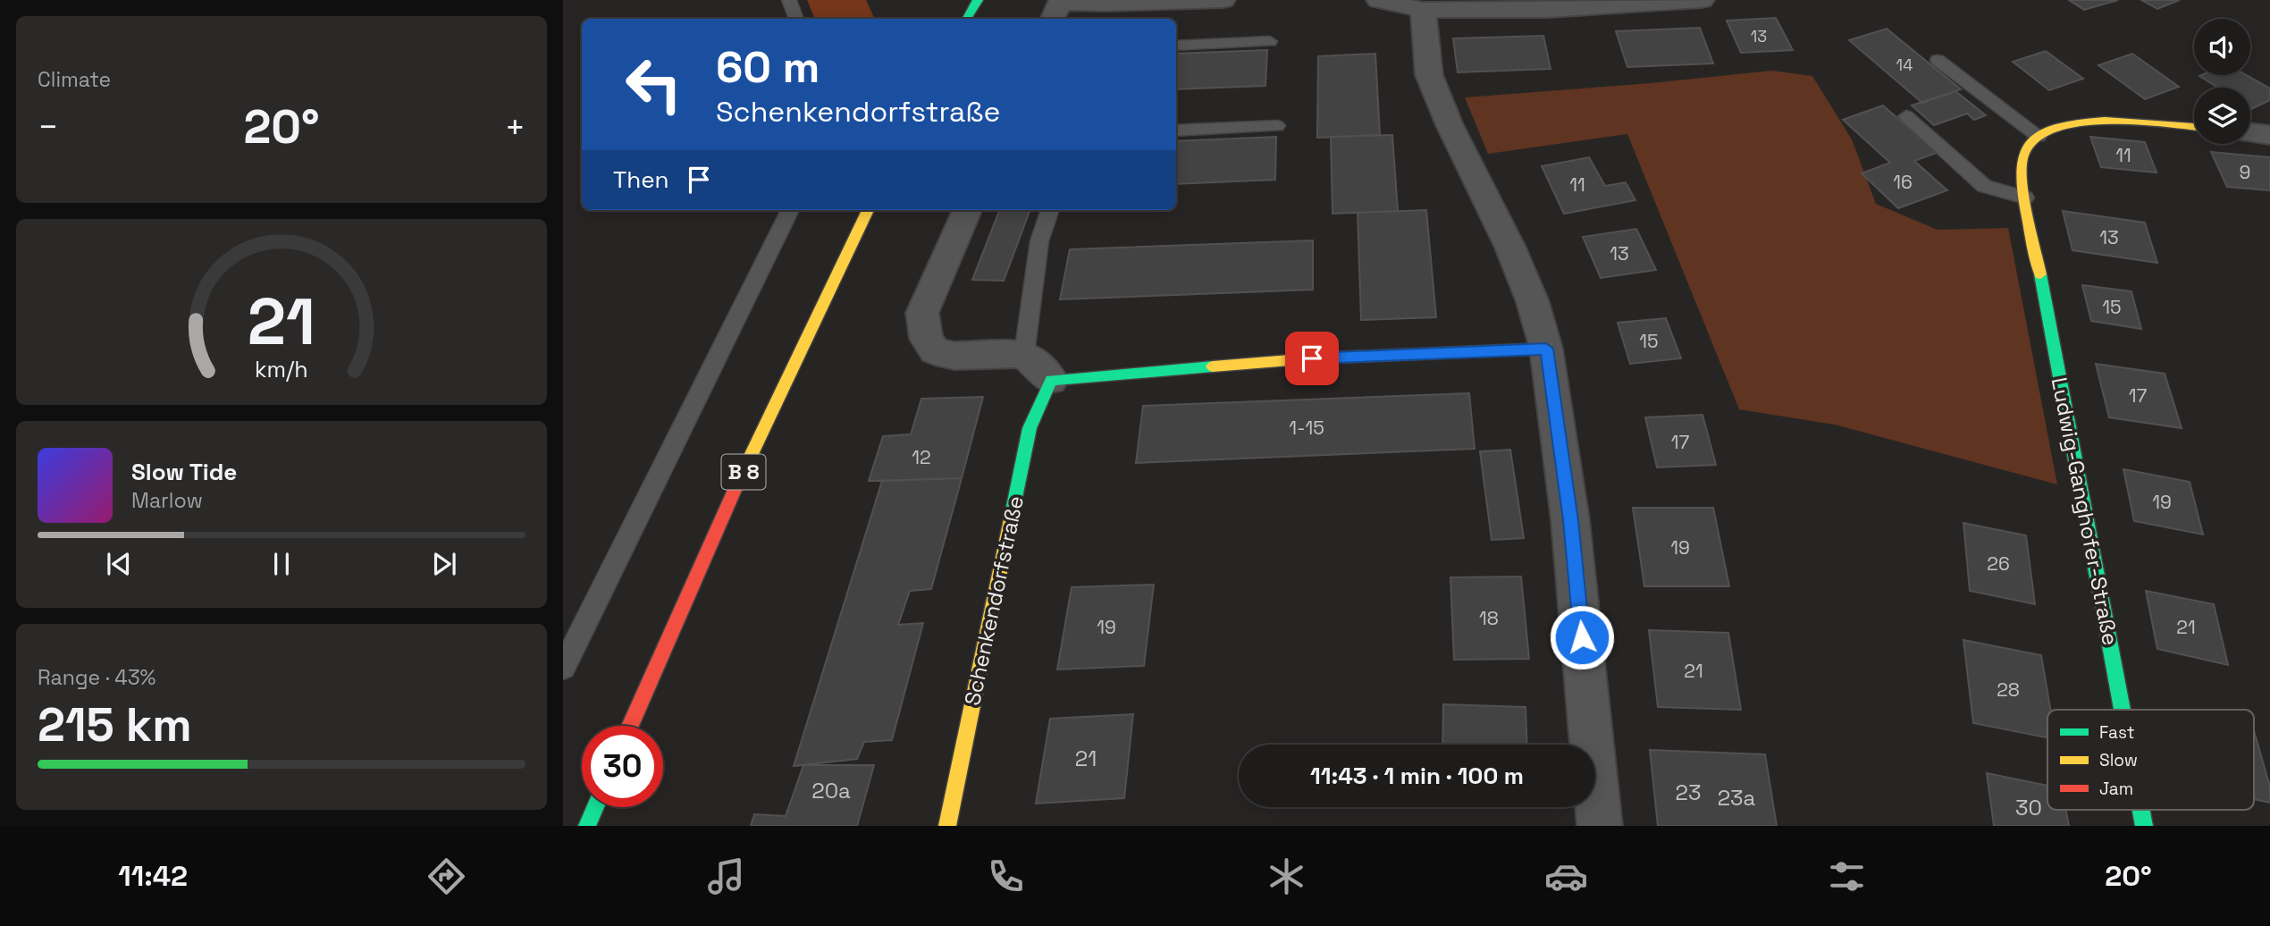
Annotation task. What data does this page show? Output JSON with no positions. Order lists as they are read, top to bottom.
{
  "streets": {
    "street": ["B 8", "Ludwig-Ganghofer-Straße", "Schenkendorfstraße"]
  },
  "house_numbers": [
    "13",
    "14",
    "11",
    "9",
    "16",
    "11",
    "13",
    "13",
    "15",
    "15",
    "17",
    "1-15",
    "17",
    "12",
    "19",
    "19",
    "26",
    "18",
    "19",
    "21",
    "21",
    "28",
    "21",
    "20a",
    "23",
    "23a",
    "30"
  ],
  "legend": ["Fast", "Slow", "Jam"],
  "page": {
    "tile": [
      "Climate",
      ["Range · 43%", "215 km"]
    ],
    "turn": ["60 m", "Schenkendorfstraße"],
    "heat": ["−", "20°", "+"],
    "then": "Then",
    "song": ["Slow Tide", "Marlow"],
    "limit": "30",
    "trip": "11:43 · 1 min · 100 m",
    "tabs": ["11:42", "20°"],
    "gauge": ["21", "km/h"]
  }
}
